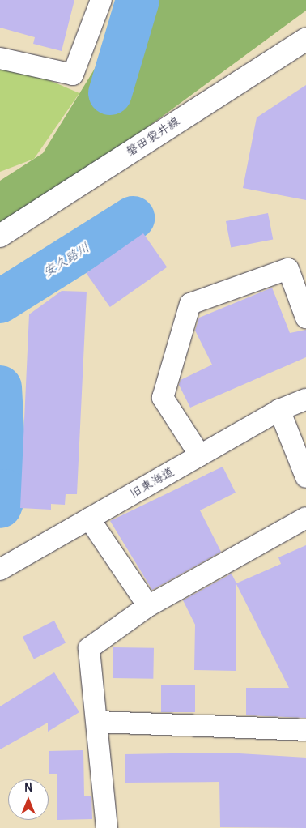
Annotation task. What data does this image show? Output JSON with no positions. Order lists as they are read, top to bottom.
{
  "streets": {
    "main road": ["磐田袋井線"],
    "street": ["旧東海道"]
  },
  "water": ["安久路川"],
  "north": "top"
}
